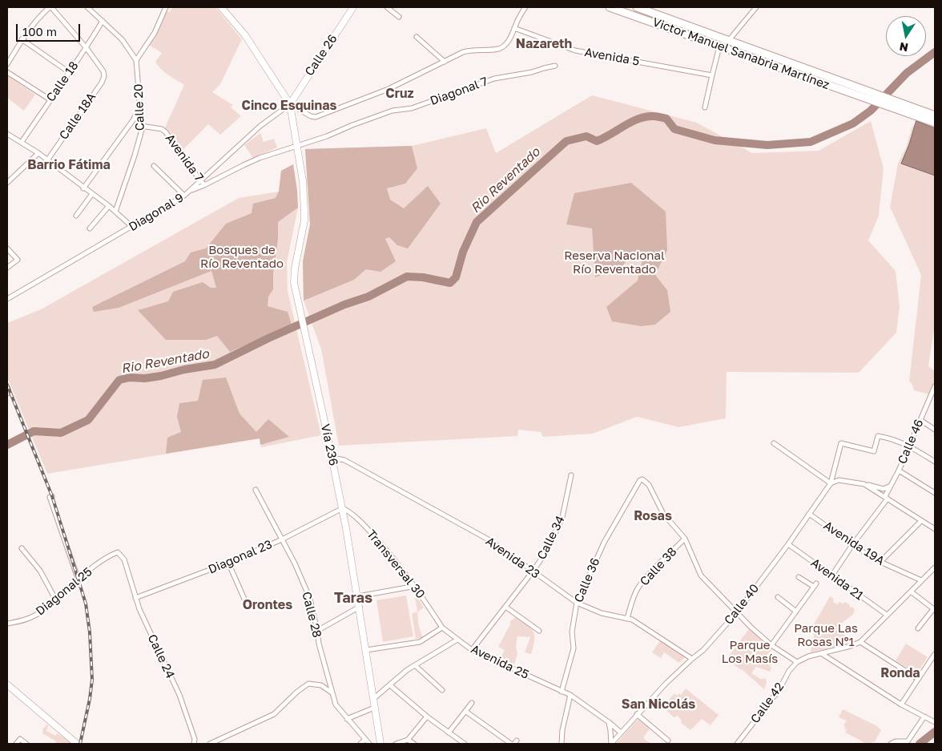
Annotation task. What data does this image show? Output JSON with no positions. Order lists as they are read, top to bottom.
{
  "streets": {
    "main road": ["Victor Manuel Sanabria Martínez", "Calle 26", "Vía 236"],
    "street": [
      "Avenida 5",
      "Calle 18",
      "Diagonal 7",
      "Calle 20",
      "Calle 18A",
      "Avenida 7",
      "Diagonal 9",
      "Calle 46",
      "Calle 34",
      "Avenida 19A",
      "Diagonal 23",
      "Avenida 23",
      "Transversal 30",
      "Calle 38",
      "Avenida 21",
      "Calle 36",
      "Diagonal 25",
      "Calle 40",
      "Calle 28",
      "Calle 24",
      "Avenida 25",
      "Calle 42"
    ]
  },
  "crossings": [
    ["Calle 26", "Diagonal 9"],
    ["Calle 26", "Vía 236"],
    ["Calle 18", "Calle 18A"],
    ["Diagonal 7", "Avenida 7"],
    ["Diagonal 7", "Diagonal 9"],
    ["Diagonal 7", "Vía 236"],
    ["Calle 20", "Avenida 7"],
    ["Avenida 7", "Diagonal 9"],
    ["Diagonal 9", "Vía 236"],
    ["Calle 46", "Avenida 19A"],
    ["Calle 46", "Avenida 21"],
    ["Calle 46", "Calle 40"],
    ["Vía 236", "Diagonal 23"],
    ["Vía 236", "Avenida 23"],
    ["Vía 236", "Transversal 30"],
    ["Calle 34", "Avenida 23"],
    ["Calle 34", "Avenida 25"],
    ["Avenida 19A", "Calle 40"],
    ["Diagonal 23", "Transversal 30"],
    ["Diagonal 23", "Calle 28"],
    ["Diagonal 23", "Calle 24"],
    ["Avenida 23", "Calle 38"],
    ["Avenida 23", "Calle 36"],
    ["Avenida 23", "Calle 40"],
    ["Transversal 30", "Avenida 25"],
    ["Calle 38", "Calle 36"],
    ["Avenida 21", "Calle 40"],
    ["Calle 36", "Avenida 25"],
    ["Diagonal 25", "Calle 24"],
    ["Calle 40", "Avenida 25"]
  ],
  "districts": [
    "Nazareth",
    "Cruz",
    "Cinco Esquinas",
    "Barrio Fátima",
    "Rosas",
    "Taras",
    "Orontes",
    "Ronda",
    "San Nicolás"
  ],
  "water": ["Rio Reventado"],
  "parks": [
    "Bosques de Río Reventado",
    "Reserva Nacional Río Reventado",
    "Parque Las Rosas Nº1",
    "Parque Los Masís"
  ],
  "scale_bar": "100 m",
  "north": "bottom"
}
